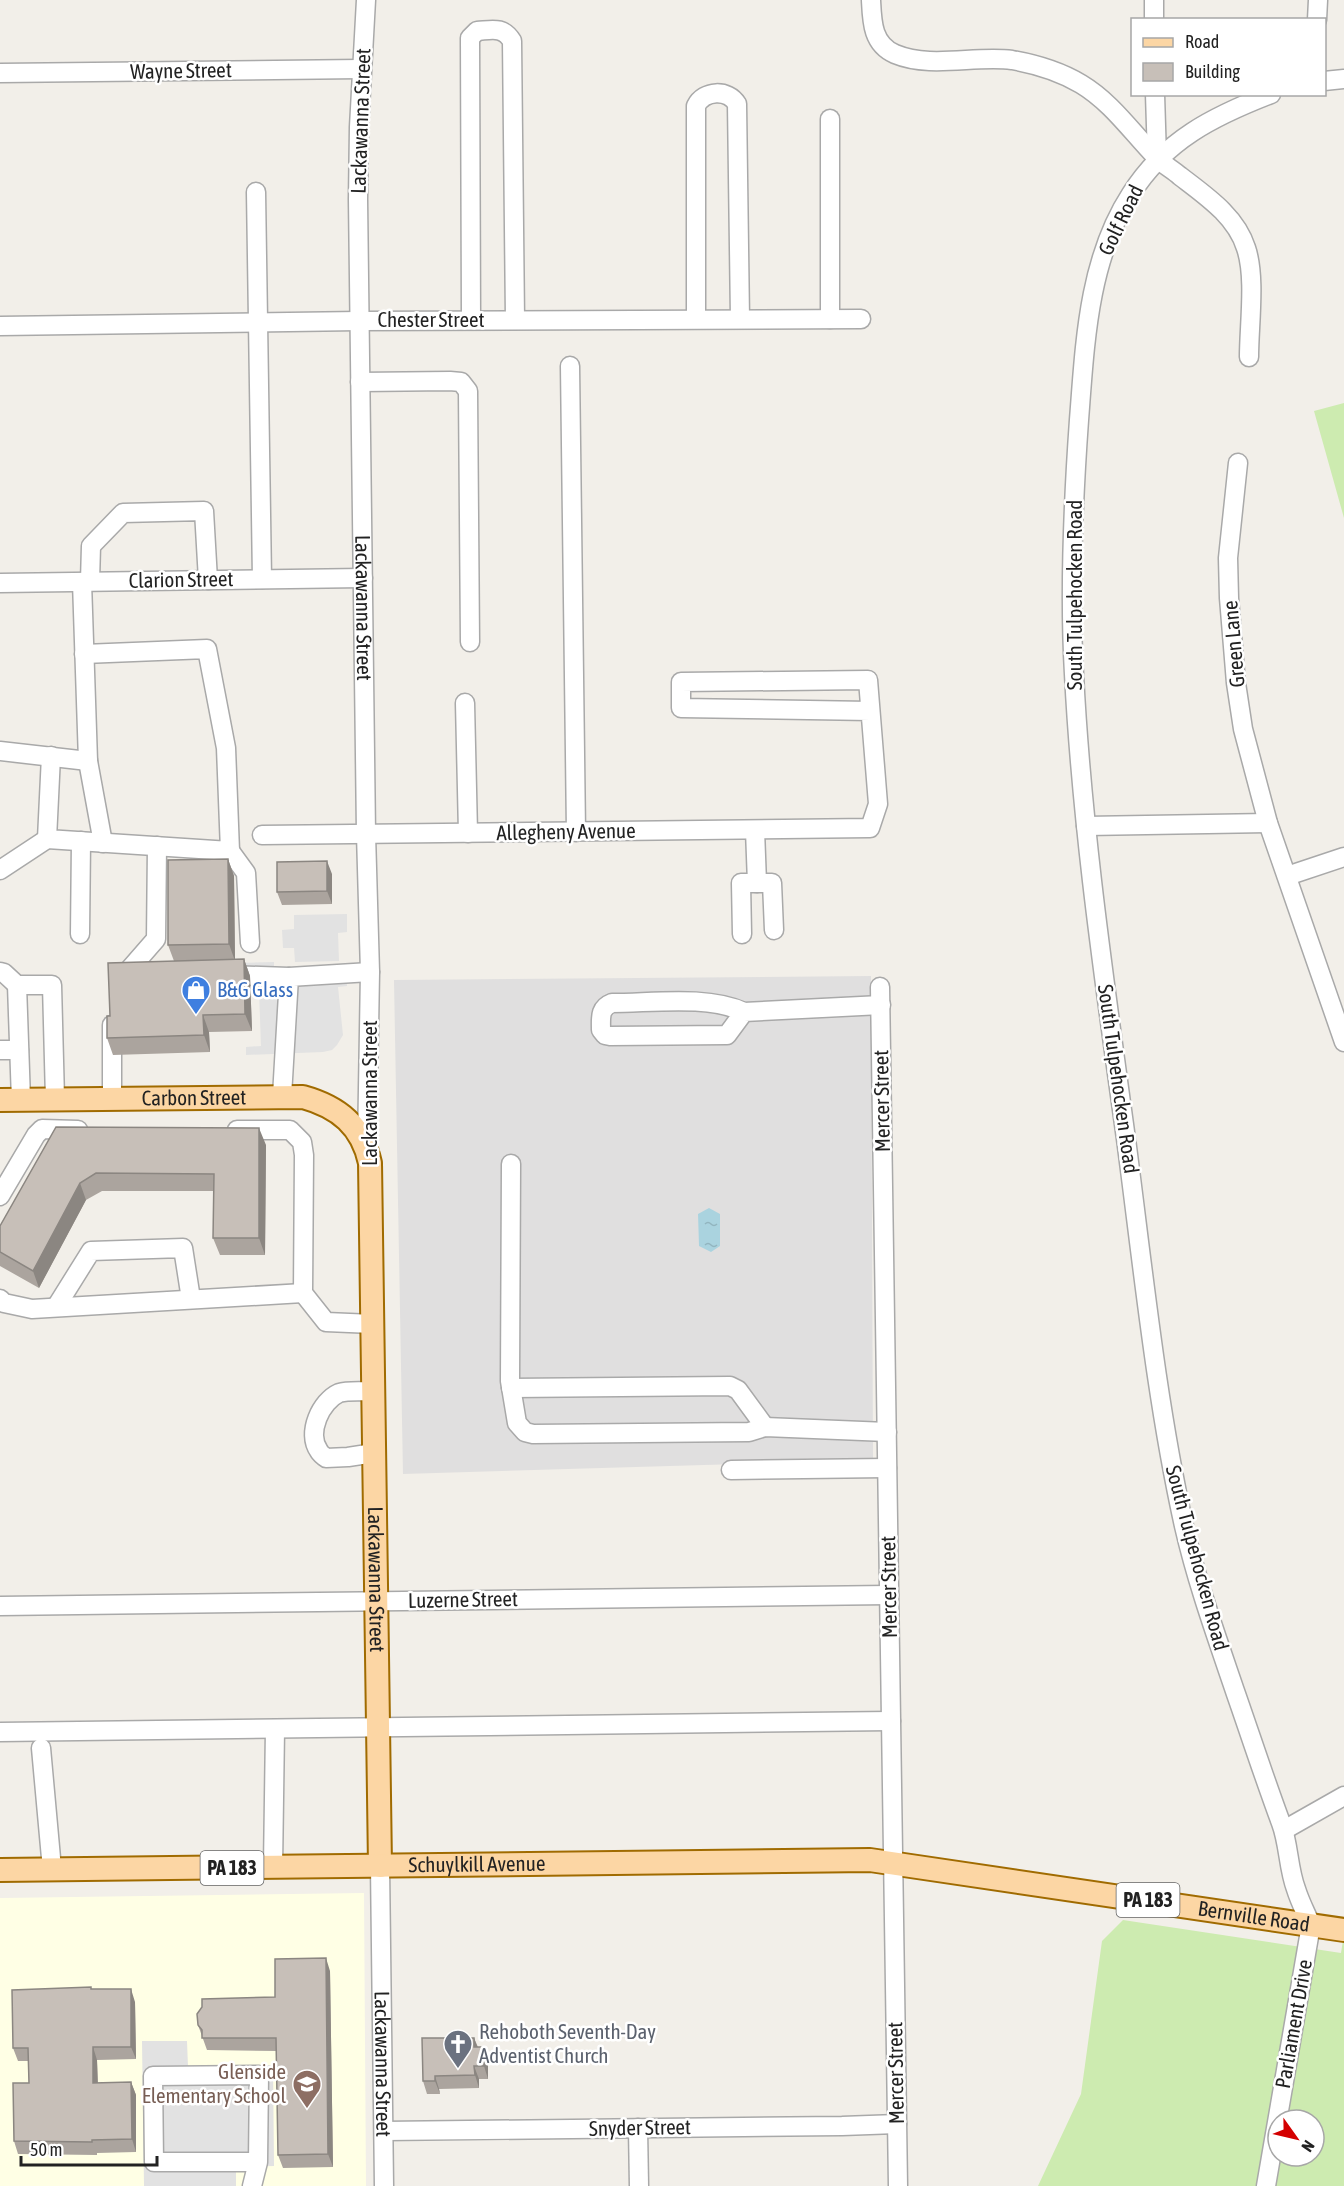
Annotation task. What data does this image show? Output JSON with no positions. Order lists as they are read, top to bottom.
{
  "streets": {
    "main road": [
      "Lackawanna Street",
      "Carbon Street",
      "Schuylkill Avenue",
      "PA 183",
      "Bernville Road"
    ],
    "street": [
      "Wayne Street",
      "Golf Road",
      "Chester Street",
      "Clarion Street",
      "South Tulpehocken Road",
      "Green Lane",
      "Allegheny Avenue",
      "Mercer Street",
      "Luzerne Street",
      "Parliament Drive",
      "Snyder Street"
    ]
  },
  "crossings": [
    ["Wayne Street", "Lackawanna Street"],
    ["Lackawanna Street", "Chester Street"],
    ["Lackawanna Street", "Clarion Street"],
    ["Lackawanna Street", "Allegheny Avenue"],
    ["Lackawanna Street", "Carbon Street"],
    ["Lackawanna Street", "Luzerne Street"],
    ["Lackawanna Street", "Schuylkill Avenue"],
    ["Lackawanna Street", "Snyder Street"],
    ["Golf Road", "South Tulpehocken Road"],
    ["Mercer Street", "Luzerne Street"],
    ["Mercer Street", "Schuylkill Avenue"],
    ["Mercer Street", "Snyder Street"],
    ["Schuylkill Avenue", "Bernville Road"],
    ["Bernville Road", "Parliament Drive"]
  ],
  "places": {
    "shop": ["B&G Glass"],
    "church": ["Rehoboth Seventh-Day Adventist Church"],
    "school or university": ["Glenside Elementary School"]
  },
  "legend": ["Road", "Building"],
  "scale_bar": "50 m",
  "north": "bottom right"
}
